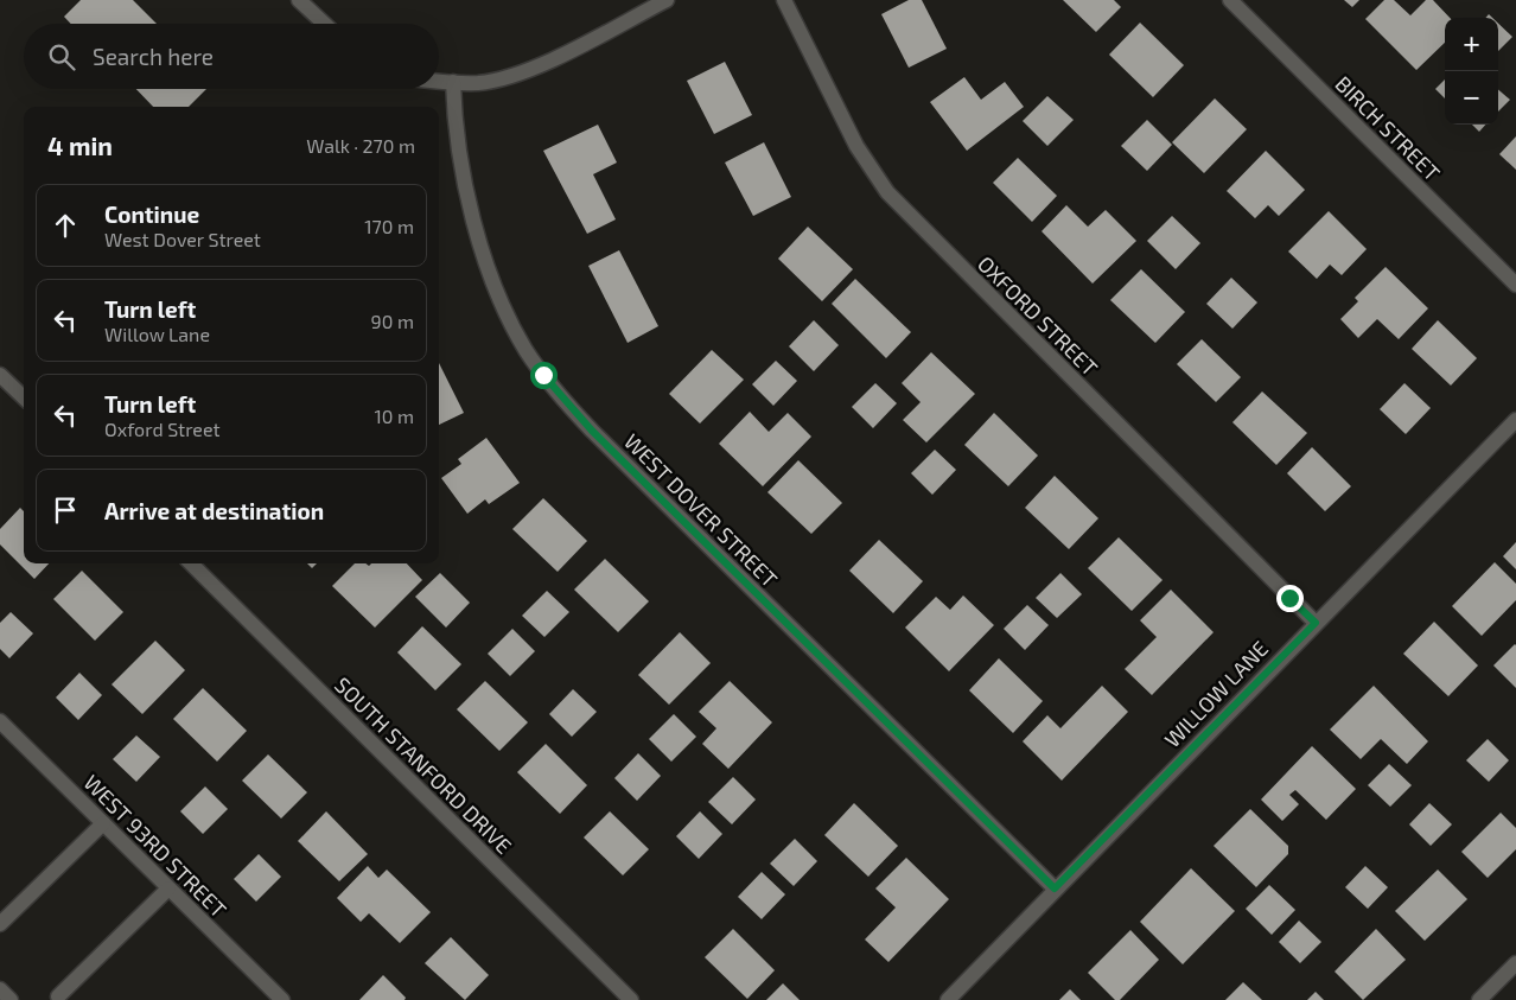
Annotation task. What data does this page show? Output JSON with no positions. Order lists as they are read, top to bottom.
{
  "streets": {
    "street": [
      "BIRCH STREET",
      "OXFORD STREET",
      "WEST DOVER STREET",
      "WILLOW LANE",
      "SOUTH STANFORD DRIVE",
      "WEST 93RD STREET"
    ]
  },
  "crossings": [
    ["OXFORD STREET", "WILLOW LANE"],
    ["WEST DOVER STREET", "WILLOW LANE"]
  ],
  "page": {
    "map_buttons": ["+", "−"],
    "search": "Search here",
    "heading": ["4 min", "Walk · 270 m"],
    "list": [
      ["Continue", "West Dover Street", "170 m"],
      ["Turn left", "Willow Lane", "90 m"],
      ["Turn left", "Oxford Street", "10 m"],
      "Arrive at destination"
    ]
  }
}
